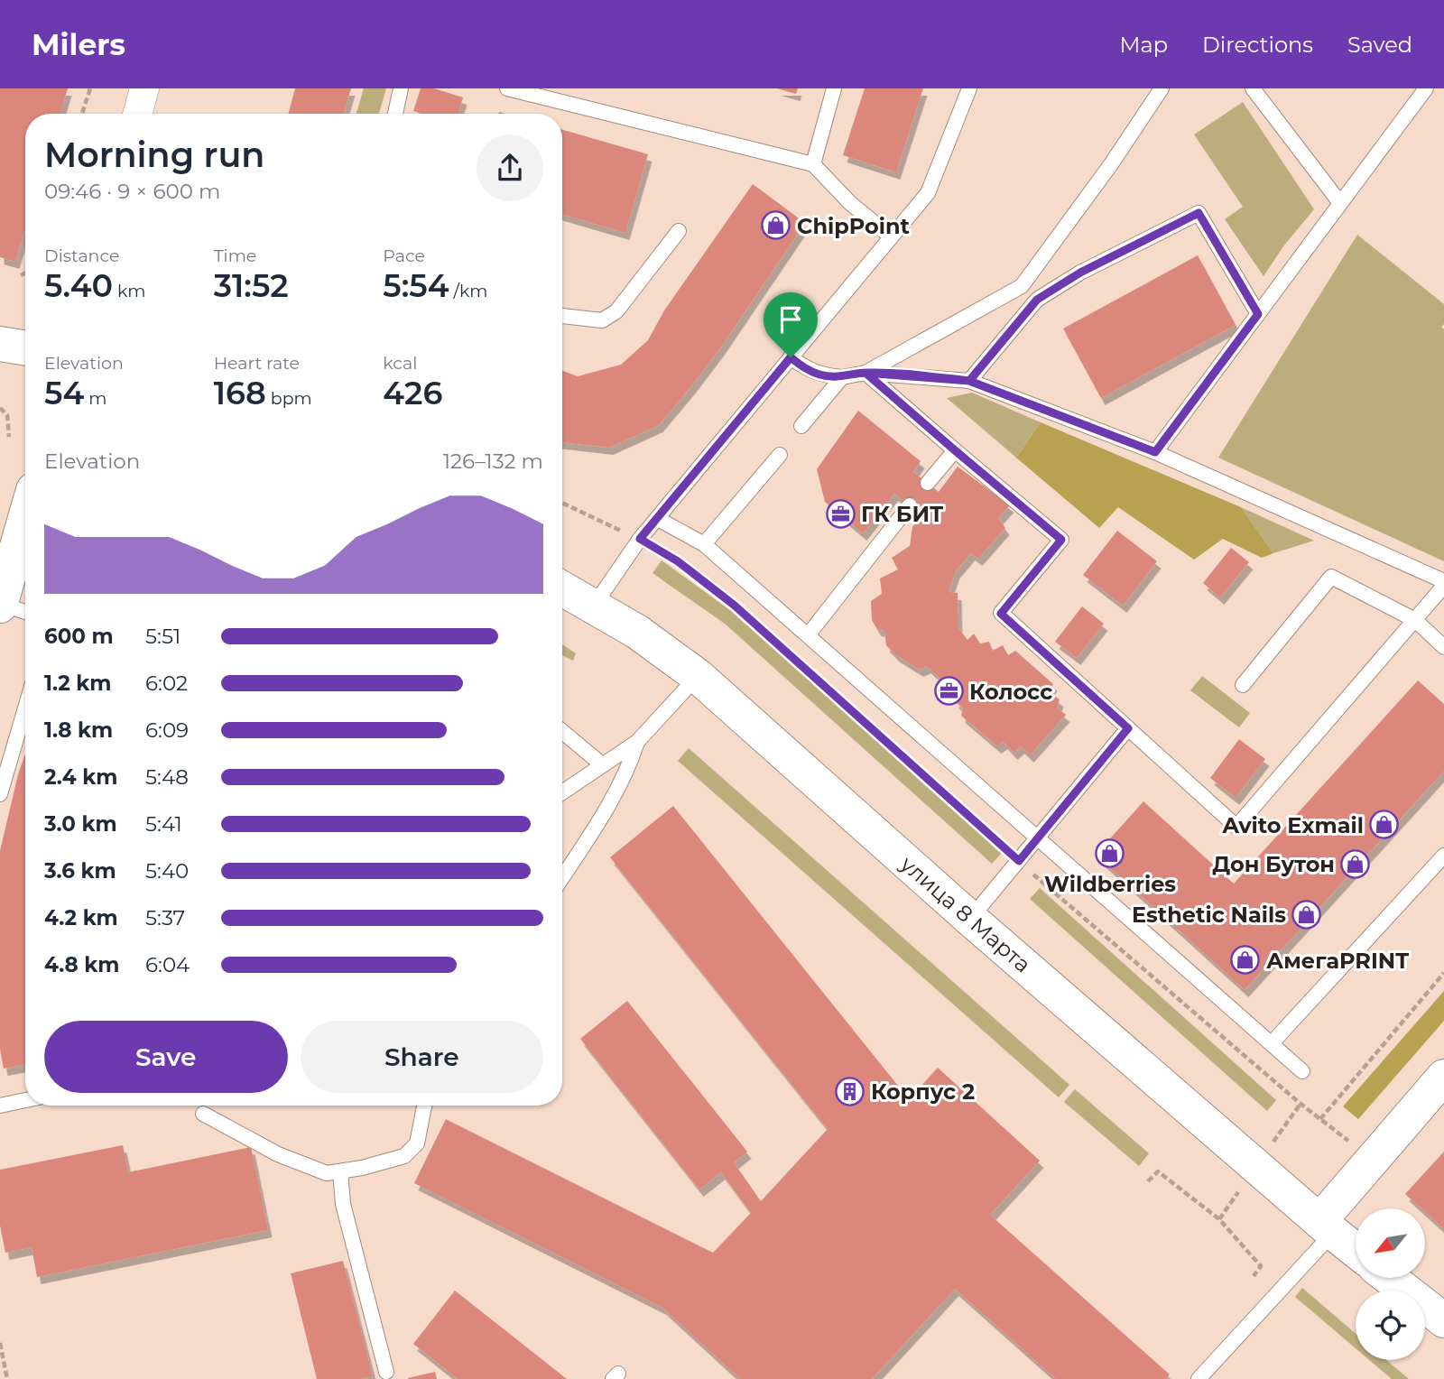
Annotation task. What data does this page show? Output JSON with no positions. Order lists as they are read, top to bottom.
{
  "streets": {
    "main road": ["улица 8 Марта"]
  },
  "places": {
    "shop": [
      "ChipPoint",
      "Avito Exmail",
      "Wildberries",
      "Дон Бутон",
      "Esthetic Nails",
      "АмегаPRINT"
    ],
    "office": ["ГК БИТ", "Колосс"],
    "building": ["Корпус 2"]
  },
  "north": "bottom left",
  "page": {
    "header": "Milers",
    "nav": ["Map", "Directions", "Saved"],
    "heading": ["Morning run", "09:46 · 9 × 600 m"],
    "stats": [
      ["Distance", "5.40 km"],
      ["Time", "31:52"],
      ["Pace", "5:54 /km"],
      ["Elevation", "54 m"],
      ["Heart rate", "168 bpm"],
      ["kcal", "426"]
    ],
    "chart": ["Elevation", "126–132 m"],
    "list": [
      {
        "name": "600 m",
        "note": "5:51"
      },
      {
        "name": "1.2 km",
        "note": "6:02"
      },
      {
        "name": "1.8 km",
        "note": "6:09"
      },
      {
        "name": "2.4 km",
        "note": "5:48"
      },
      {
        "name": "3.0 km",
        "note": "5:41"
      },
      {
        "name": "3.6 km",
        "note": "5:40"
      },
      {
        "name": "4.2 km",
        "note": "5:37"
      },
      {
        "name": "4.8 km",
        "note": "6:04"
      }
    ],
    "buttons": ["Save", "Share"]
  }
}
